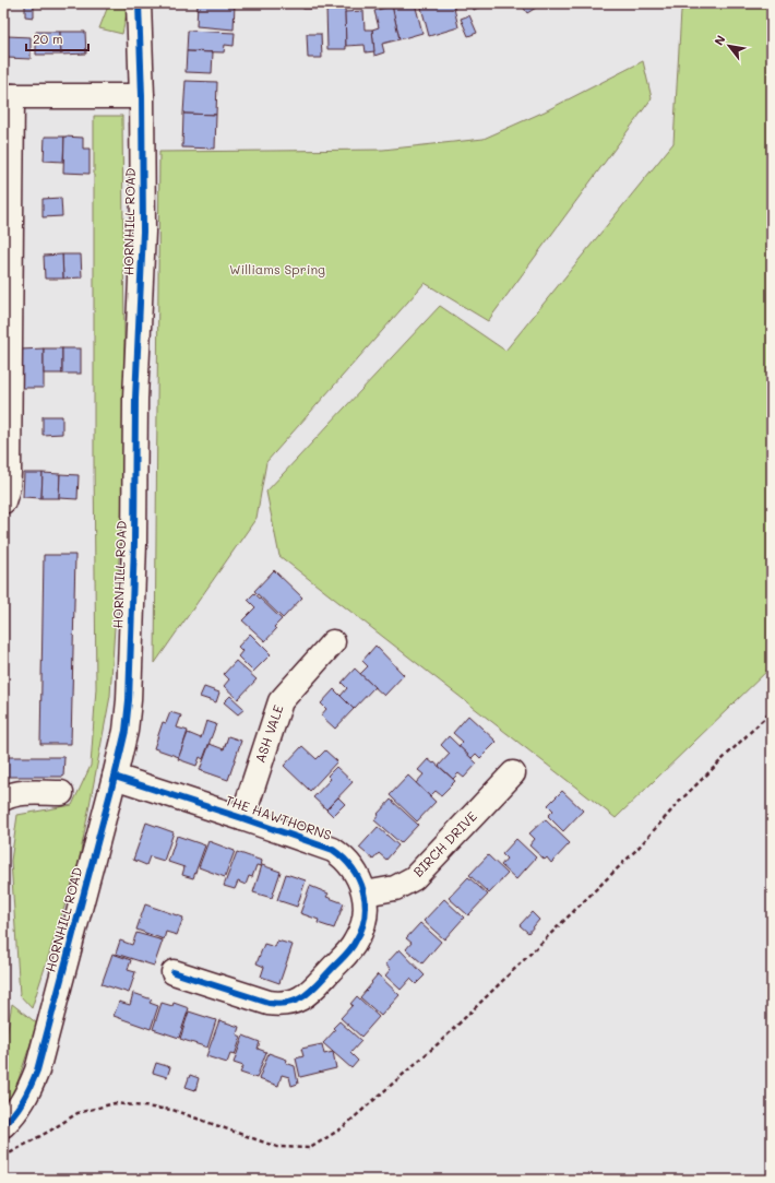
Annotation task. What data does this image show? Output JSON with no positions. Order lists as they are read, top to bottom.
{
  "streets": {
    "street": [
      "HORNHILL ROAD",
      "ASH VALE",
      "THE HAWTHORNS",
      "BIRCH DRIVE"
    ]
  },
  "crossings": [
    ["HORNHILL ROAD", "THE HAWTHORNS"],
    ["ASH VALE", "THE HAWTHORNS"],
    ["THE HAWTHORNS", "BIRCH DRIVE"]
  ],
  "parks": ["Williams Spring"],
  "scale_bar": "20 m",
  "north": "top left"
}
